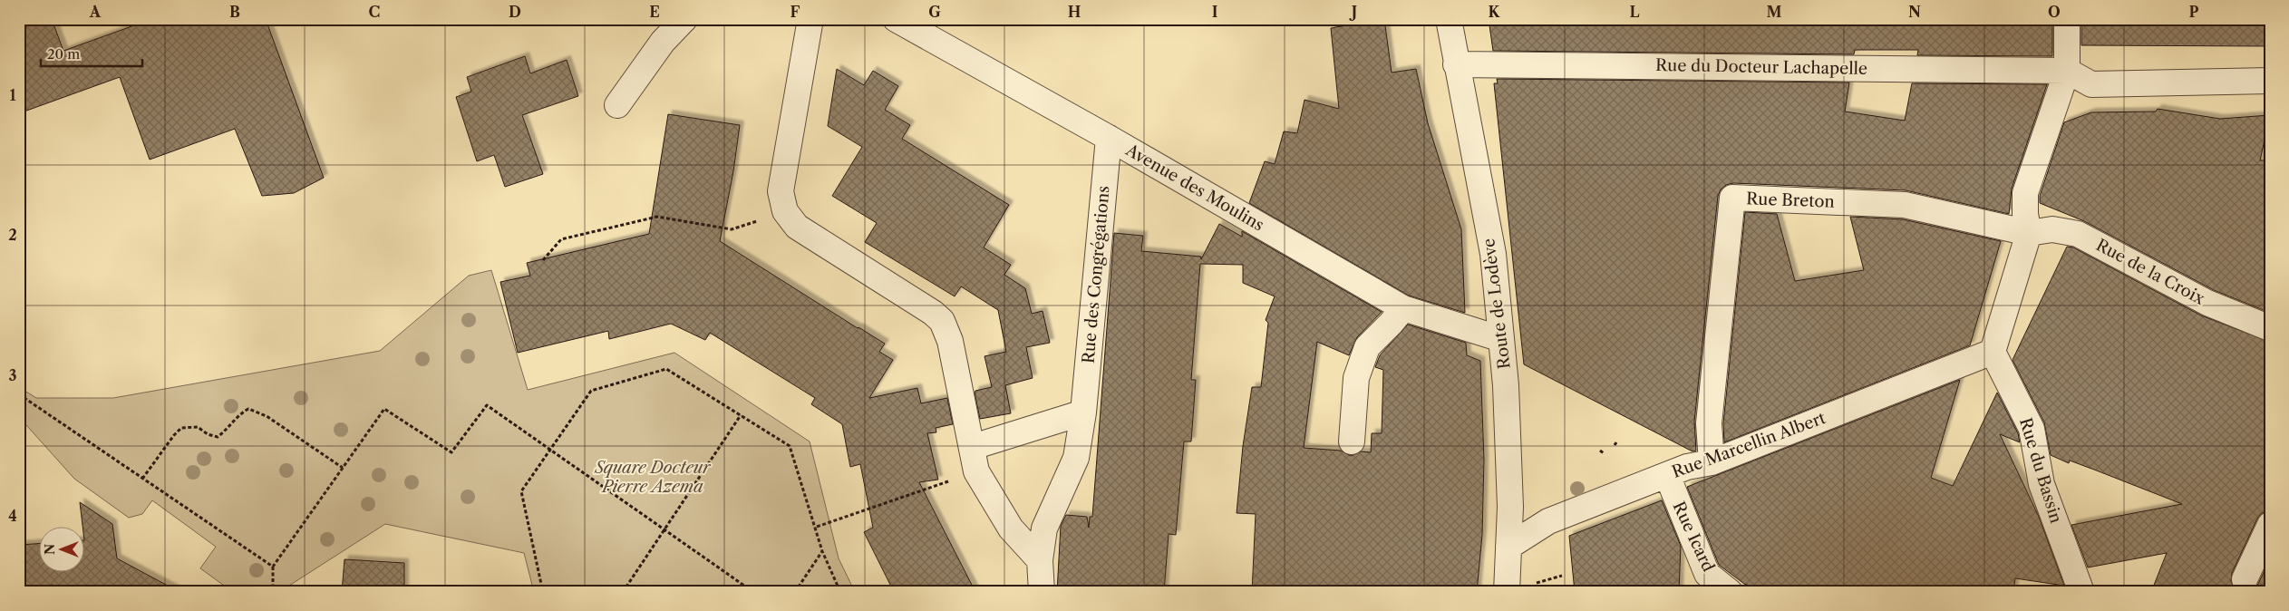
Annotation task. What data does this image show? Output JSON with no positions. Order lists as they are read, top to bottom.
{
  "streets": {
    "street": [
      "Rue du Docteur Lachapelle",
      "Avenue des Moulins",
      "Rue Breton",
      "Rue de la Croix",
      "Rue des Congrégations",
      "Route de Lodève",
      "Rue Marcellin Albert",
      "Rue du Bassin",
      "Rue Icard"
    ]
  },
  "crossings": [
    ["Rue du Docteur Lachapelle", "Route de Lodève"],
    ["Avenue des Moulins", "Rue des Congrégations"],
    ["Avenue des Moulins", "Route de Lodève"],
    ["Rue Breton", "Rue de la Croix"],
    ["Rue Breton", "Rue Marcellin Albert"],
    ["Route de Lodève", "Rue Marcellin Albert"],
    ["Rue Marcellin Albert", "Rue du Bassin"],
    ["Rue Marcellin Albert", "Rue Icard"]
  ],
  "parks": ["Square Docteur Pierre Azema"],
  "scale_bar": "20 m",
  "north": "left",
  "grid": {
    "columns": [
      "A",
      "B",
      "C",
      "D",
      "E",
      "F",
      "G",
      "H",
      "I",
      "J",
      "K",
      "L",
      "M",
      "N",
      "O",
      "P"
    ],
    "rows": [
      "1",
      "2",
      "3",
      "4"
    ]
  }
}
